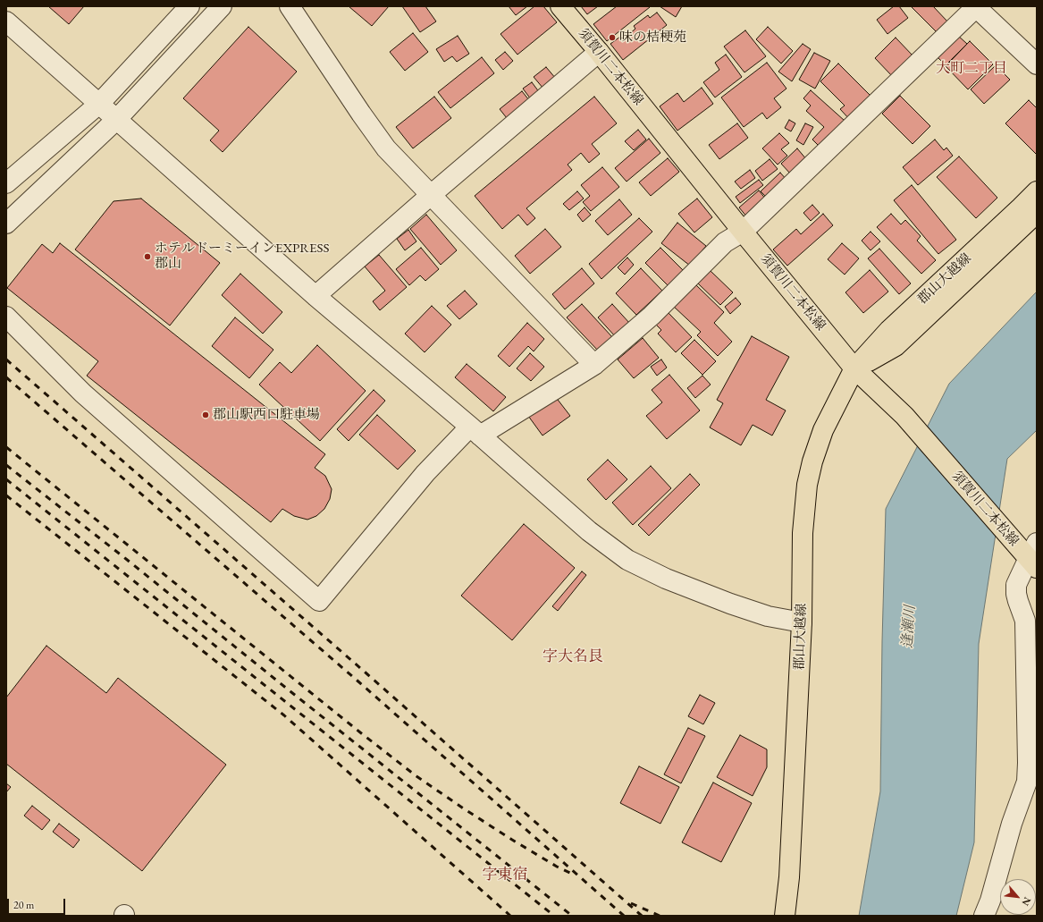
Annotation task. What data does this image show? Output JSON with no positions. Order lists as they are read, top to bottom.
{
  "streets": {
    "main road": ["須賀川二本松線", "郡山大越線"]
  },
  "crossings": [
    ["須賀川二本松線", "郡山大越線"]
  ],
  "districts": ["大町二丁目", "字大名艮", "字東宿"],
  "water": ["逢瀬川"],
  "places": ["味の桔梗苑", "ホテルドーミーインEXPRESS 郡山", "郡山駅西口駐車場"],
  "scale_bar": "20 m",
  "north": "bottom right"
}
